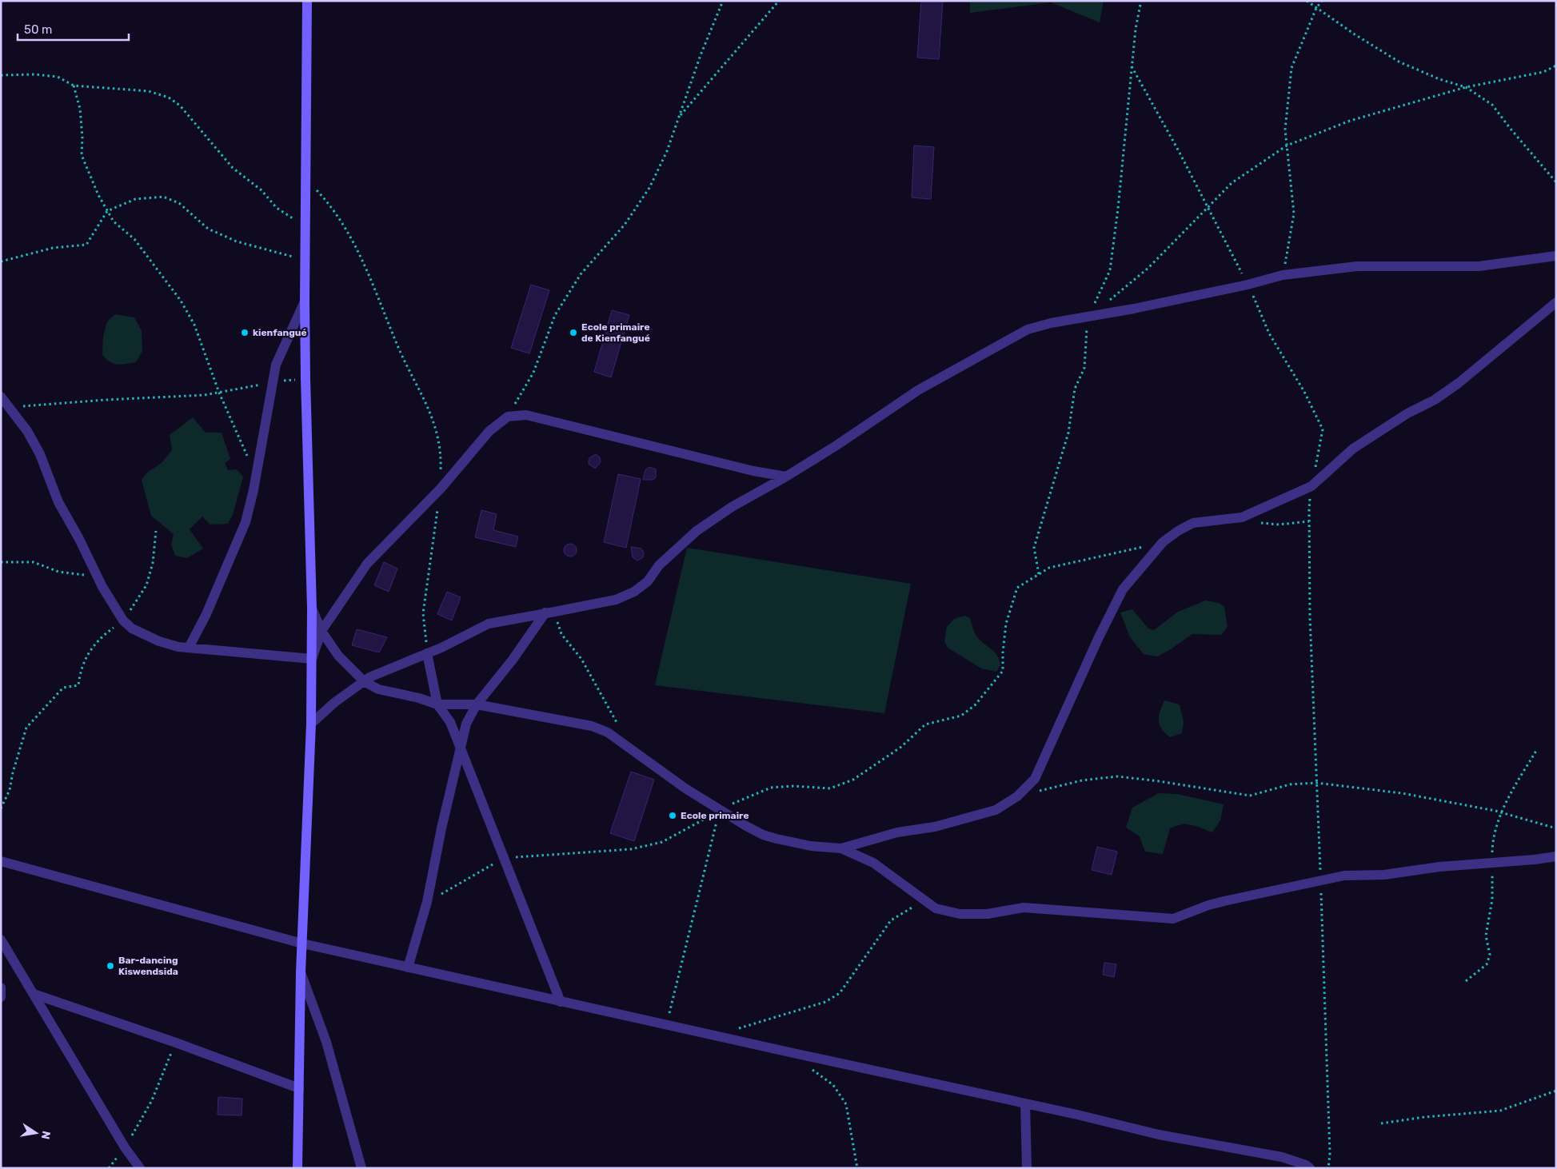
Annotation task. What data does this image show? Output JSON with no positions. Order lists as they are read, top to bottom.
{
  "places": [
    "kienfangué",
    "Ecole primaire de Kienfangué",
    "Ecole primaire",
    "Bar-dancing Kiswendsida"
  ],
  "scale_bar": "50 m",
  "north": "right"
}
